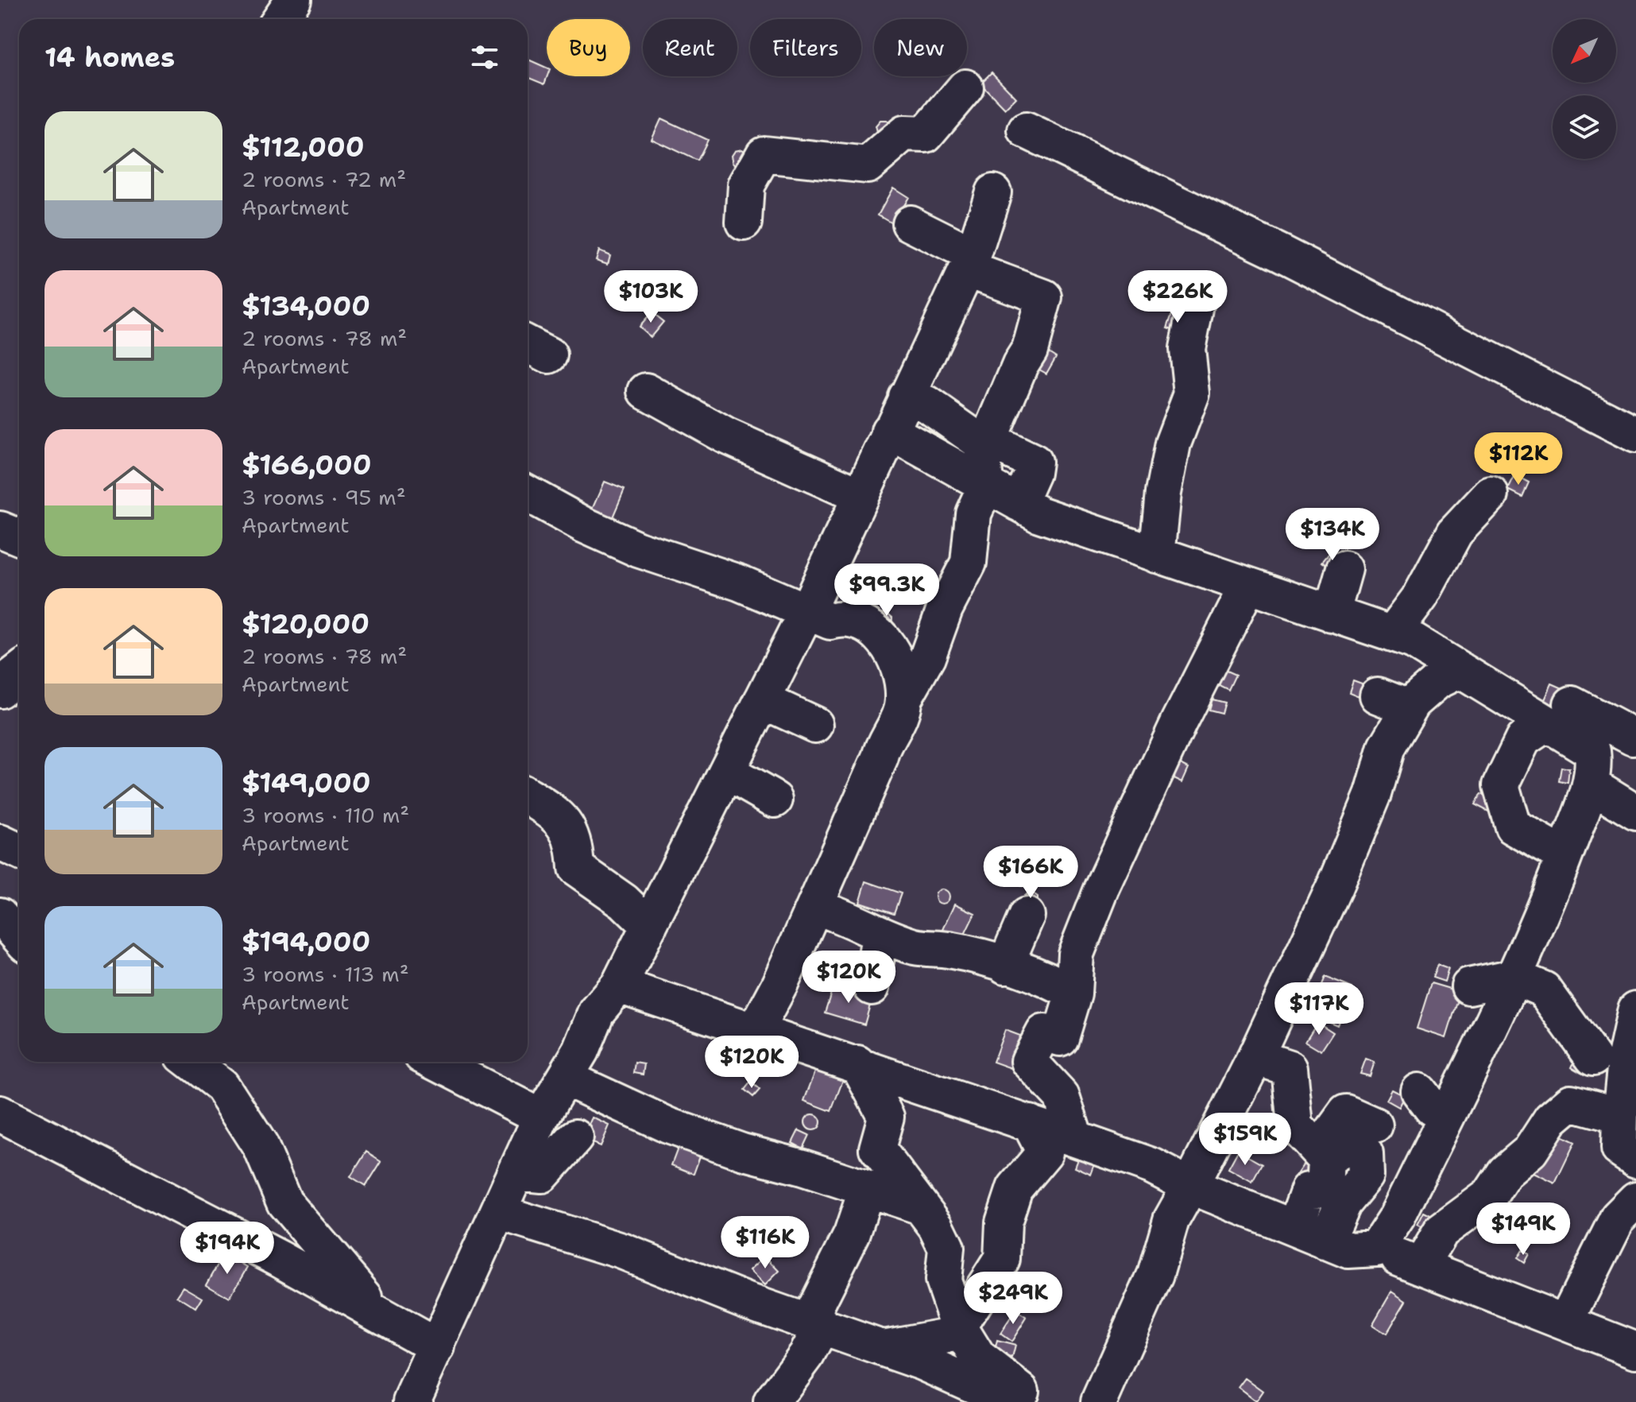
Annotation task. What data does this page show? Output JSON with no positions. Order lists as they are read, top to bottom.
{
  "north": "bottom left",
  "page": {
    "chip": [
      "Buy",
      "Rent",
      "Filters",
      "New"
    ],
    "heading": "14 homes",
    "list": [
      {
        "name": "$112,000",
        "note": "2 rooms · 72 m² · Apartment"
      },
      {
        "name": "$134,000",
        "note": "2 rooms · 78 m² · Apartment"
      },
      {
        "name": "$166,000",
        "note": "3 rooms · 95 m² · Apartment"
      },
      {
        "name": "$120,000",
        "note": "2 rooms · 78 m² · Apartment"
      },
      {
        "name": "$149,000",
        "note": "3 rooms · 110 m² · Apartment"
      },
      {
        "name": "$194,000",
        "note": "3 rooms · 113 m² · Apartment"
      }
    ],
    "price": [
      "$103K",
      "$226K",
      "$112K",
      "$134K",
      "$99.3K",
      "$166K",
      "$120K",
      "$117K",
      "$120K",
      "$159K",
      "$149K",
      "$116K",
      "$194K",
      "$249K"
    ]
  }
}
